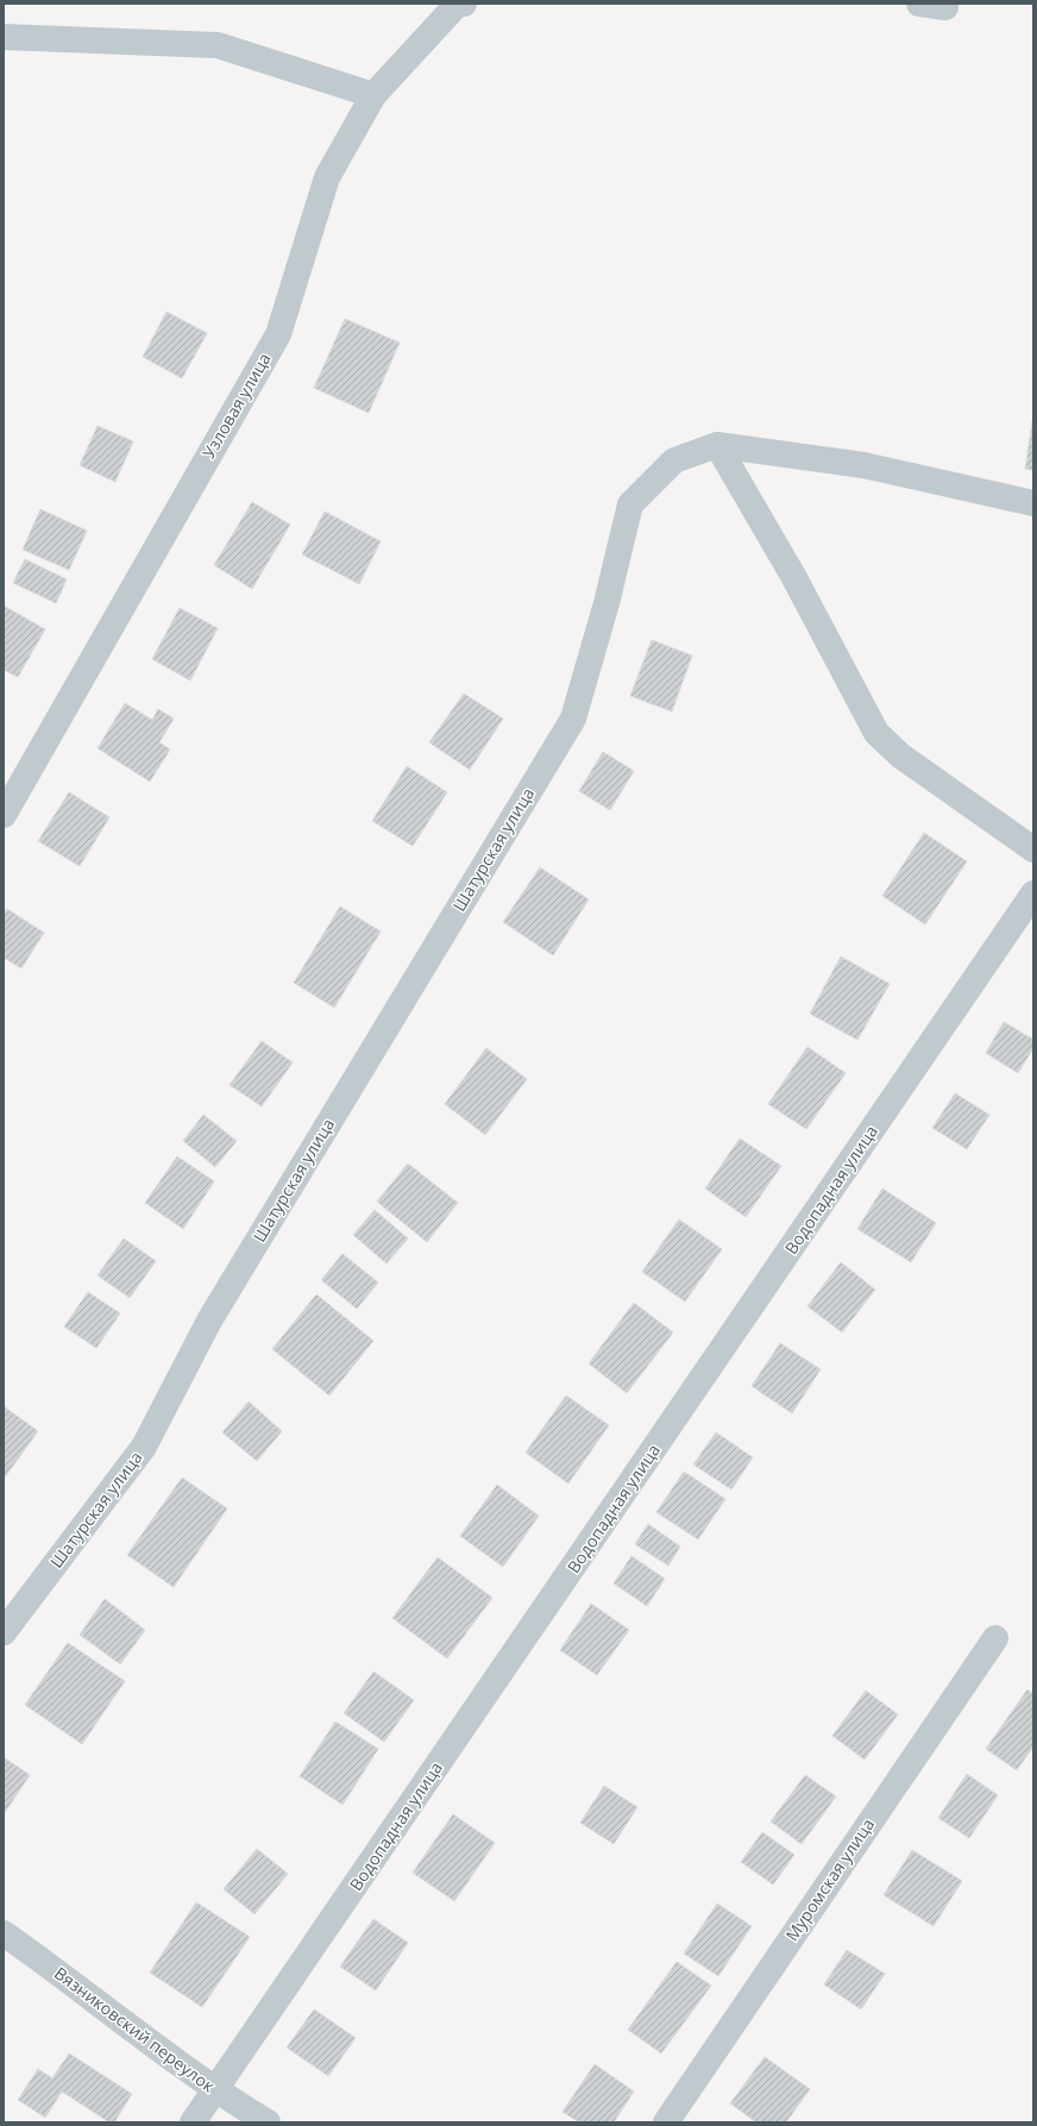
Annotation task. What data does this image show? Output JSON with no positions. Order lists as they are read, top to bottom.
{
  "streets": {
    "street": [
      "Узловая улица",
      "Шатурская улица",
      "Водопадная улица",
      "Муромская улица",
      "Вязниковский переулок"
    ]
  },
  "crossings": [
    ["Водопадная улица", "Вязниковский переулок"]
  ]
}
